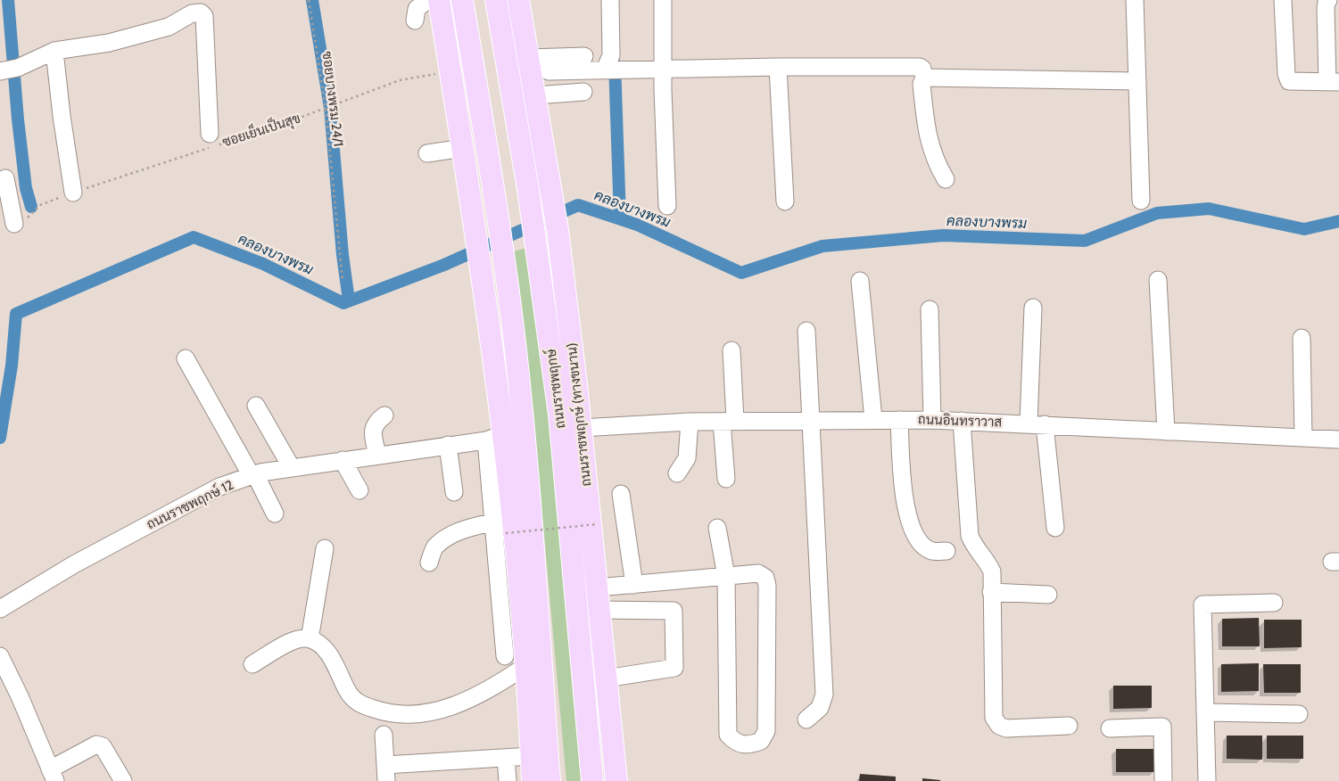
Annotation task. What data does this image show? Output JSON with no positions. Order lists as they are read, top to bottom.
{
  "streets": {
    "main road": ["ถนนราชพฤกษ์", "ถนนราชพฤกษ์ (ทางขนาน)"],
    "street": ["ถนนอินทราวาส", "ถนนราชพฤกษ์ 12"],
    "path": ["ซอยบางพรม 24/1", "ซอยเย็นเป็นสุข"]
  },
  "crossings": [
    ["ซอยบางพรม 24/1", "ซอยเย็นเป็นสุข"],
    ["ถนนราชพฤกษ์ (ทางขนาน)", "ถนนอินทราวาส"]
  ],
  "water": ["คลองบางพรม"]
}
